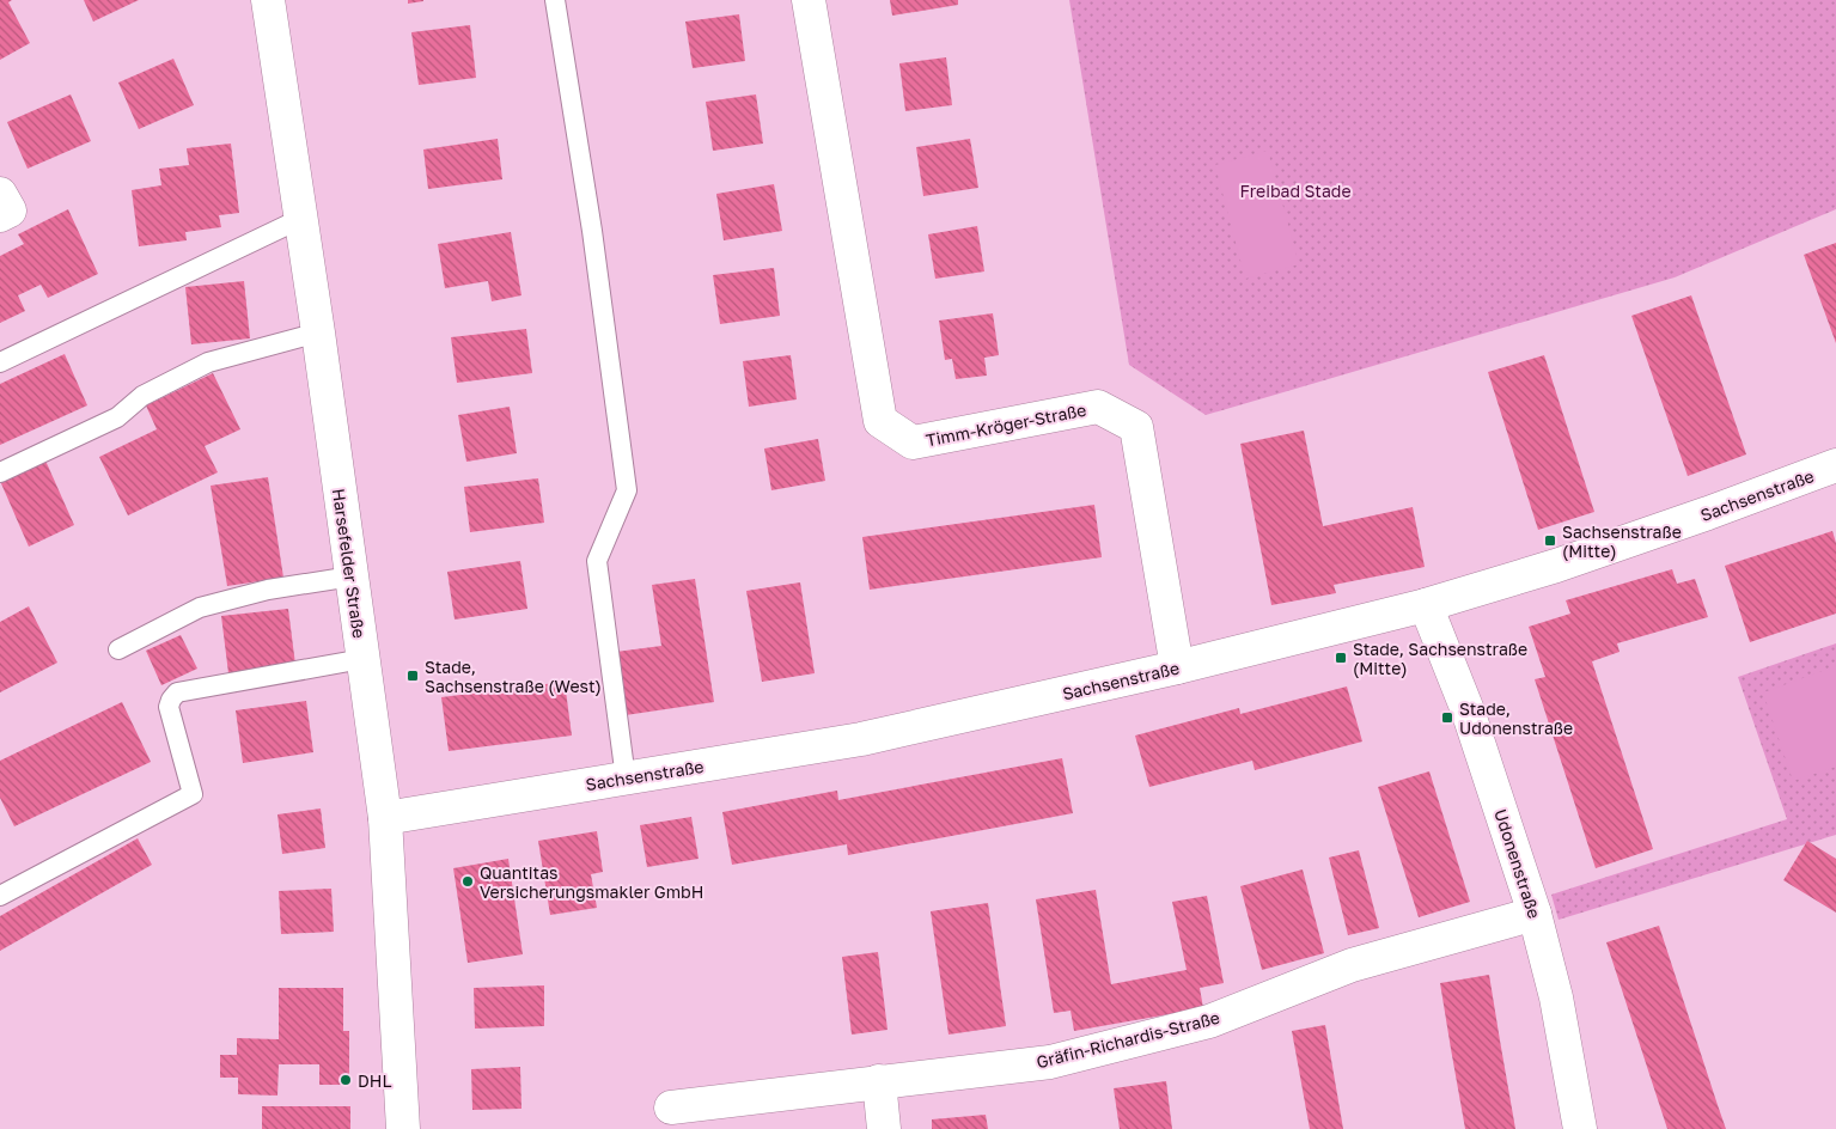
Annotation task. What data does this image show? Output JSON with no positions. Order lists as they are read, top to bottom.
{
  "streets": {
    "street": [
      "Timm-Kröger-Straße",
      "Sachsenstraße",
      "Harsefelder Straße",
      "Udonenstraße",
      "Gräfin-Richardis-Straße"
    ]
  },
  "crossings": [
    ["Timm-Kröger-Straße", "Sachsenstraße"],
    ["Sachsenstraße", "Harsefelder Straße"],
    ["Sachsenstraße", "Udonenstraße"],
    ["Udonenstraße", "Gräfin-Richardis-Straße"]
  ],
  "parks": ["Freibad Stade"],
  "places": {
    "transit": [
      "Sachsenstraße (Mitte)",
      "Stade, Sachsenstraße (Mitte)",
      "Stade, Sachsenstraße (West)",
      "Stade, Udonenstraße"
    ],
    "other": ["Quantitas Versicherungsmakler GmbH", "DHL"]
  }
}
